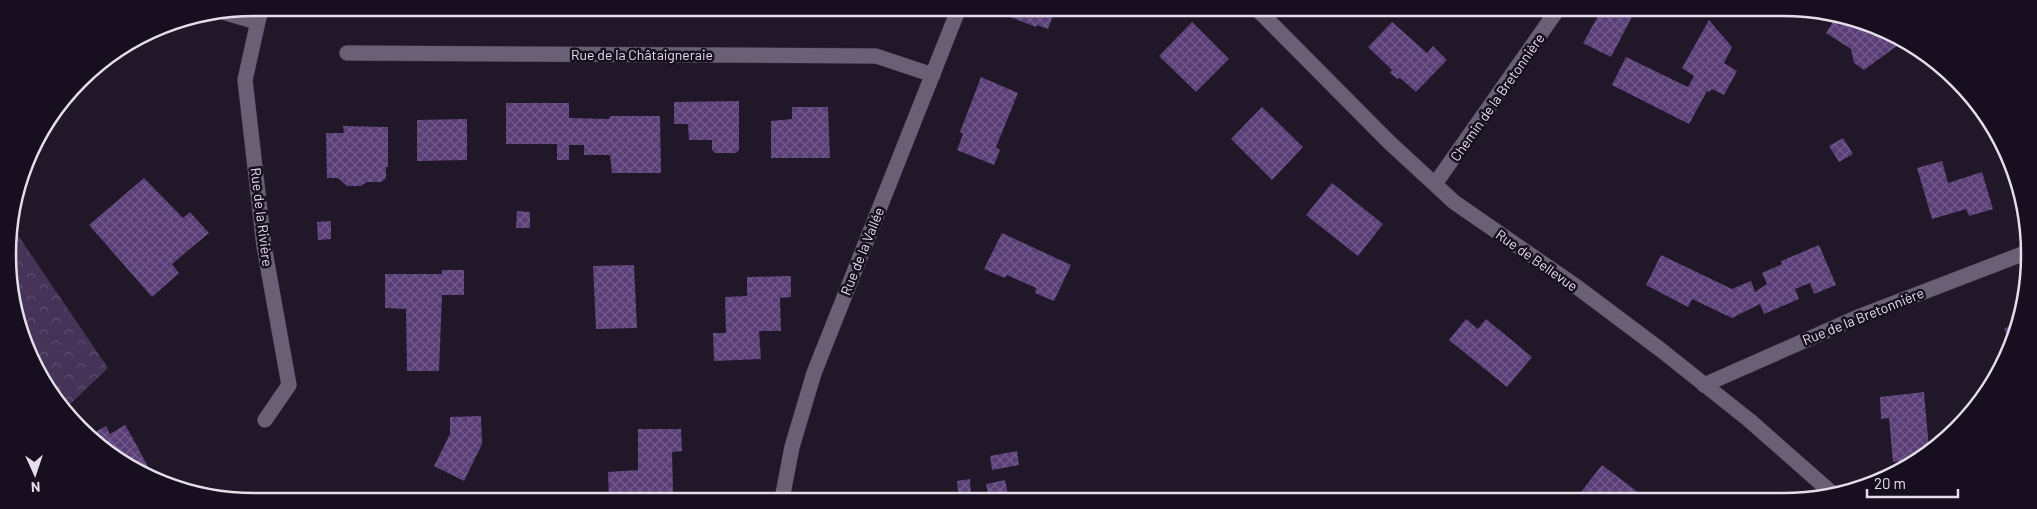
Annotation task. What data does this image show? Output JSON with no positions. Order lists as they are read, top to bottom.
{
  "streets": {
    "street": [
      "Rue de la Châtaigneraie",
      "Chemin de la Bretonnière",
      "Rue de la Rivière",
      "Rue de la Vallée",
      "Rue de Bellevue",
      "Rue de la Bretonnière"
    ]
  },
  "crossings": [
    ["Rue de la Châtaigneraie", "Rue de la Vallée"],
    ["Chemin de la Bretonnière", "Rue de Bellevue"],
    ["Rue de Bellevue", "Rue de la Bretonnière"]
  ],
  "scale_bar": "20 m",
  "north": "bottom"
}
